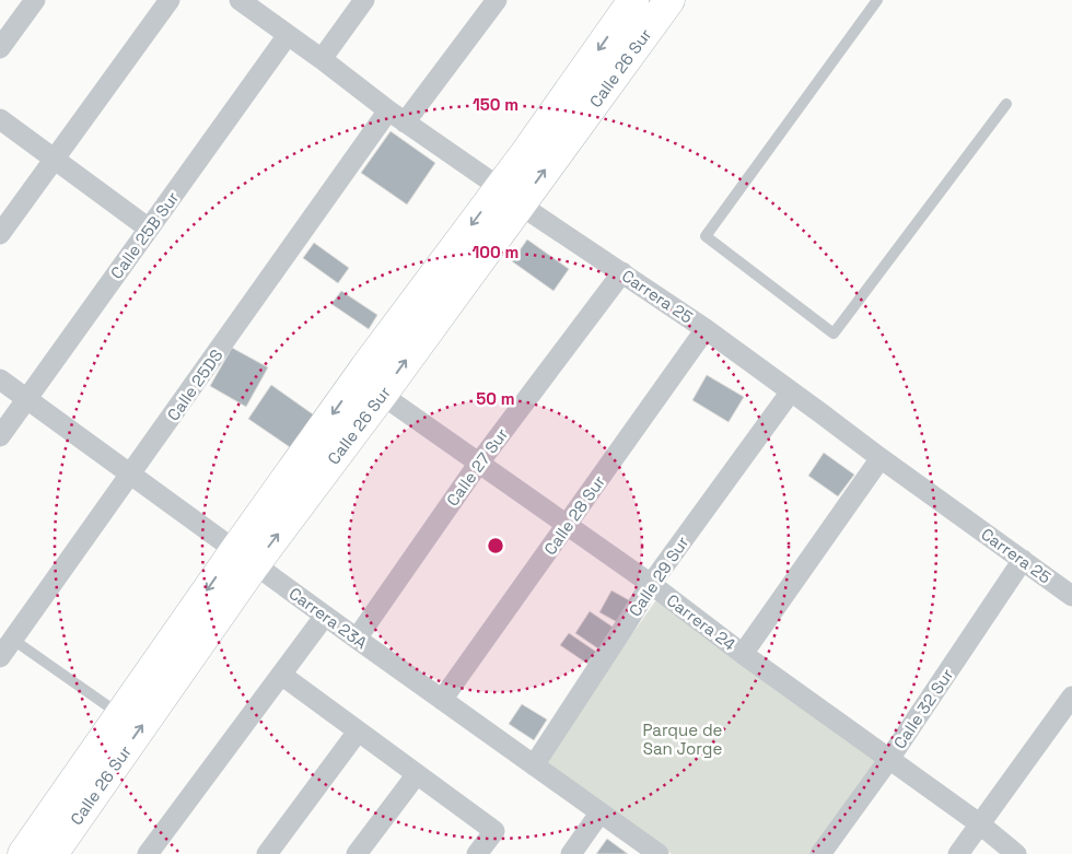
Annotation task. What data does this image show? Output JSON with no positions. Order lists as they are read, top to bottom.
{
  "streets": {
    "street": [
      "Calle 26 Sur",
      "Calle 25B Sur",
      "Carrera 25",
      "Calle 25DS",
      "Calle 27 Sur",
      "Calle 28 Sur",
      "Calle 29 Sur",
      "Carrera 23A",
      "Carrera 24",
      "Calle 32 Sur"
    ]
  },
  "crossings": [
    ["Calle 26 Sur", "Carrera 25"],
    ["Calle 26 Sur", "Carrera 23A"],
    ["Calle 26 Sur", "Carrera 24"],
    ["Calle 25B Sur", "Carrera 25"],
    ["Calle 25B Sur", "Carrera 23A"],
    ["Carrera 25", "Calle 25DS"],
    ["Carrera 25", "Calle 27 Sur"],
    ["Carrera 25", "Calle 28 Sur"],
    ["Carrera 25", "Calle 29 Sur"],
    ["Carrera 25", "Calle 32 Sur"],
    ["Calle 25DS", "Carrera 23A"],
    ["Calle 27 Sur", "Carrera 23A"],
    ["Calle 27 Sur", "Carrera 24"],
    ["Calle 28 Sur", "Carrera 23A"],
    ["Calle 28 Sur", "Carrera 24"],
    ["Calle 29 Sur", "Carrera 23A"],
    ["Calle 29 Sur", "Carrera 24"],
    ["Carrera 24", "Calle 32 Sur"]
  ],
  "parks": ["Parque de San Jorge"],
  "rings": ["150 m", "100 m", "50 m"]
}
